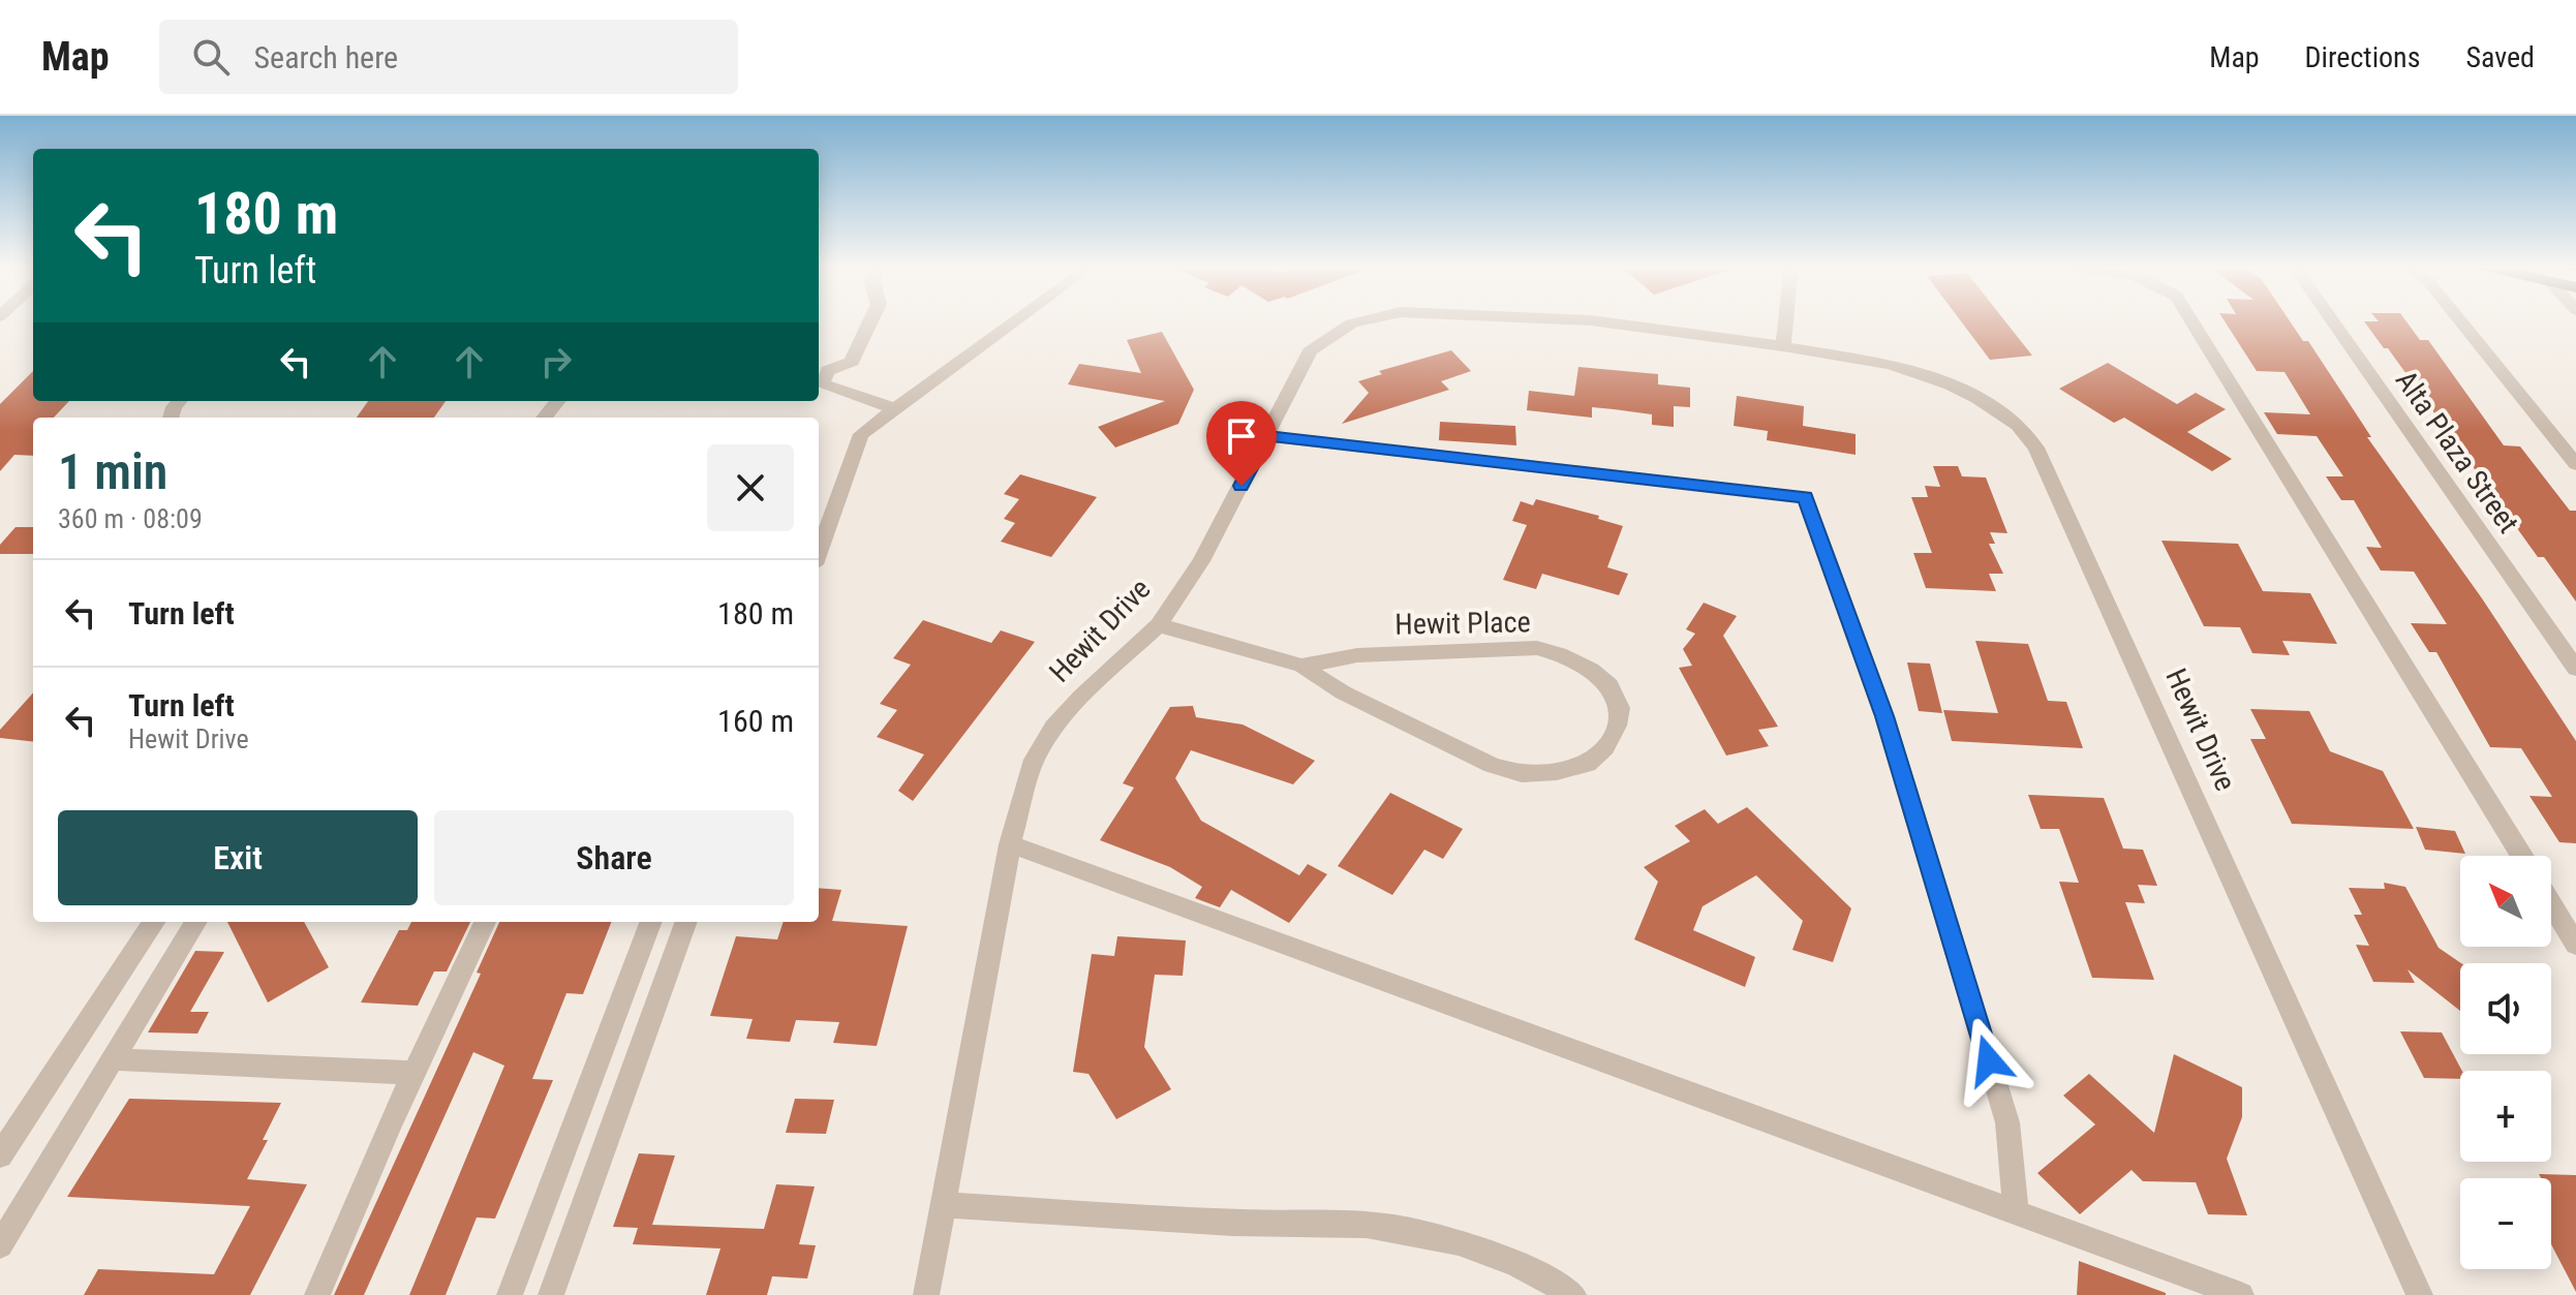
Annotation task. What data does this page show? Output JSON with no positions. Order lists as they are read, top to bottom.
{
  "streets": {
    "street": ["Alta Plaza Street", "Hewit Place", "Hewit Drive"]
  },
  "crossings": [
    ["Hewit Place", "Hewit Drive"]
  ],
  "north": "top left",
  "page": {
    "header": "Map",
    "search": "Search here",
    "nav": ["Map", "Directions", "Saved"],
    "turn": ["180 m", "Turn left"],
    "heading": ["1 min", "360 m · 08:09"],
    "list": [
      {
        "name": "Turn left",
        "value": "180 m"
      },
      {
        "name": "Turn left",
        "note": "Hewit Drive",
        "value": "160 m"
      }
    ],
    "buttons": ["Exit", "Share"],
    "map_buttons": ["+", "−"]
  }
}
